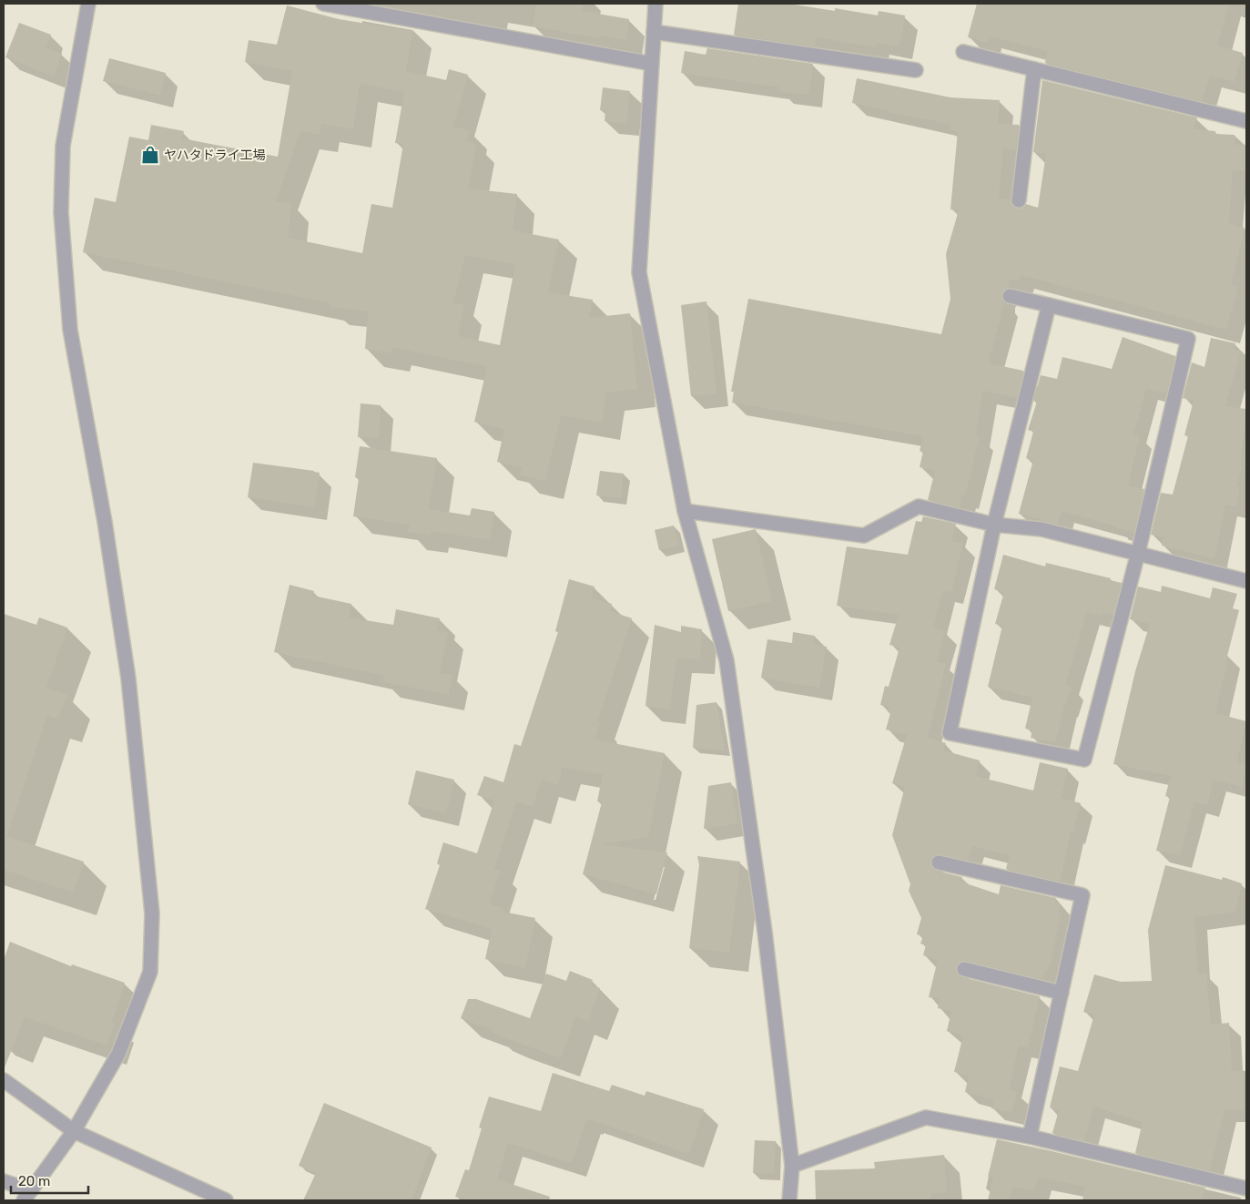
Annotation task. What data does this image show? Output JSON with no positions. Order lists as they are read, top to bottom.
{
  "places": {
    "shop": ["ヤハタドライ工場"]
  },
  "scale_bar": "20 m"
}
